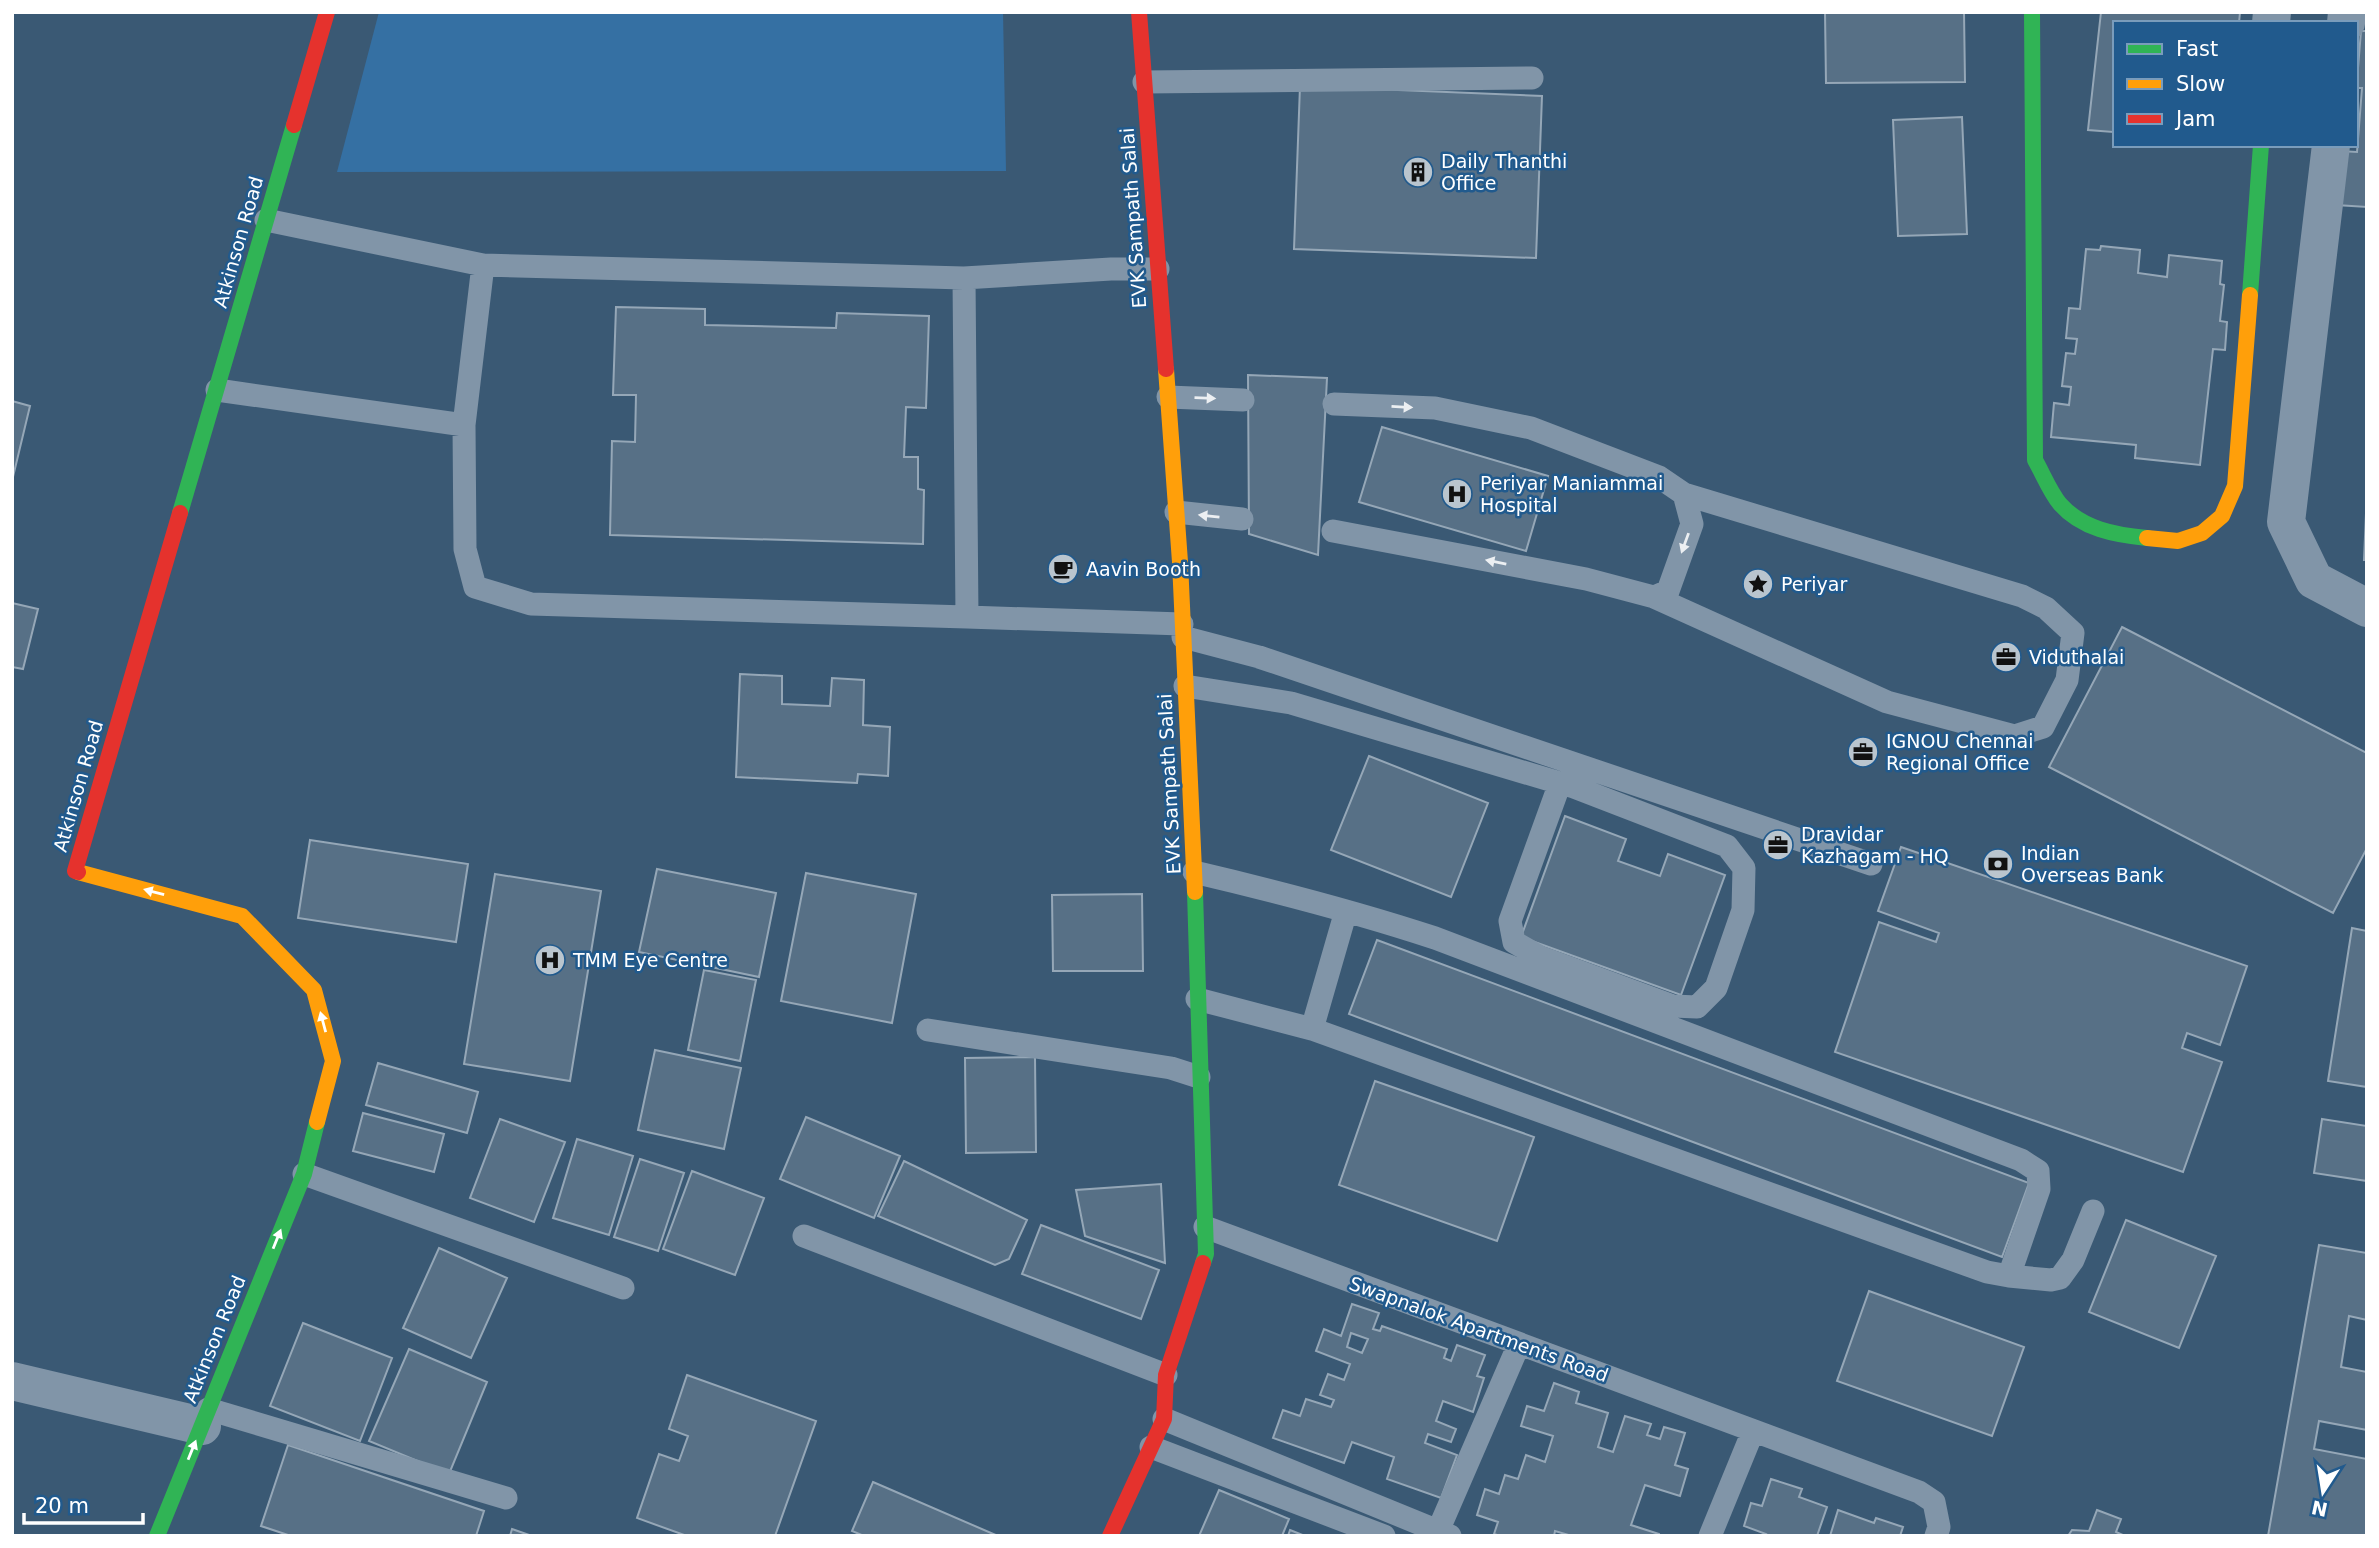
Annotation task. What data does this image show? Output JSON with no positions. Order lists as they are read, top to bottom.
{
  "streets": {
    "street": ["EVK Sampath Salai", "Atkinson Road"],
    "lane": ["Swapnalok Apartments Road"]
  },
  "crossings": [
    ["EVK Sampath Salai", "Swapnalok Apartments Road"]
  ],
  "one_way": ["Atkinson Road"],
  "places": {
    "building": ["Daily Thanthi Office"],
    "hospital": ["Periyar Maniammai Hospital", "TMM Eye Centre"],
    "cafe": ["Aavin Booth"],
    "place": ["Periyar"],
    "office": ["Viduthalai", "IGNOU Chennai Regional Office", "Dravidar Kazhagam - HQ"],
    "bank": ["Indian Overseas Bank"]
  },
  "legend": ["Fast", "Slow", "Jam"],
  "scale_bar": "20 m",
  "north": "bottom"
}
